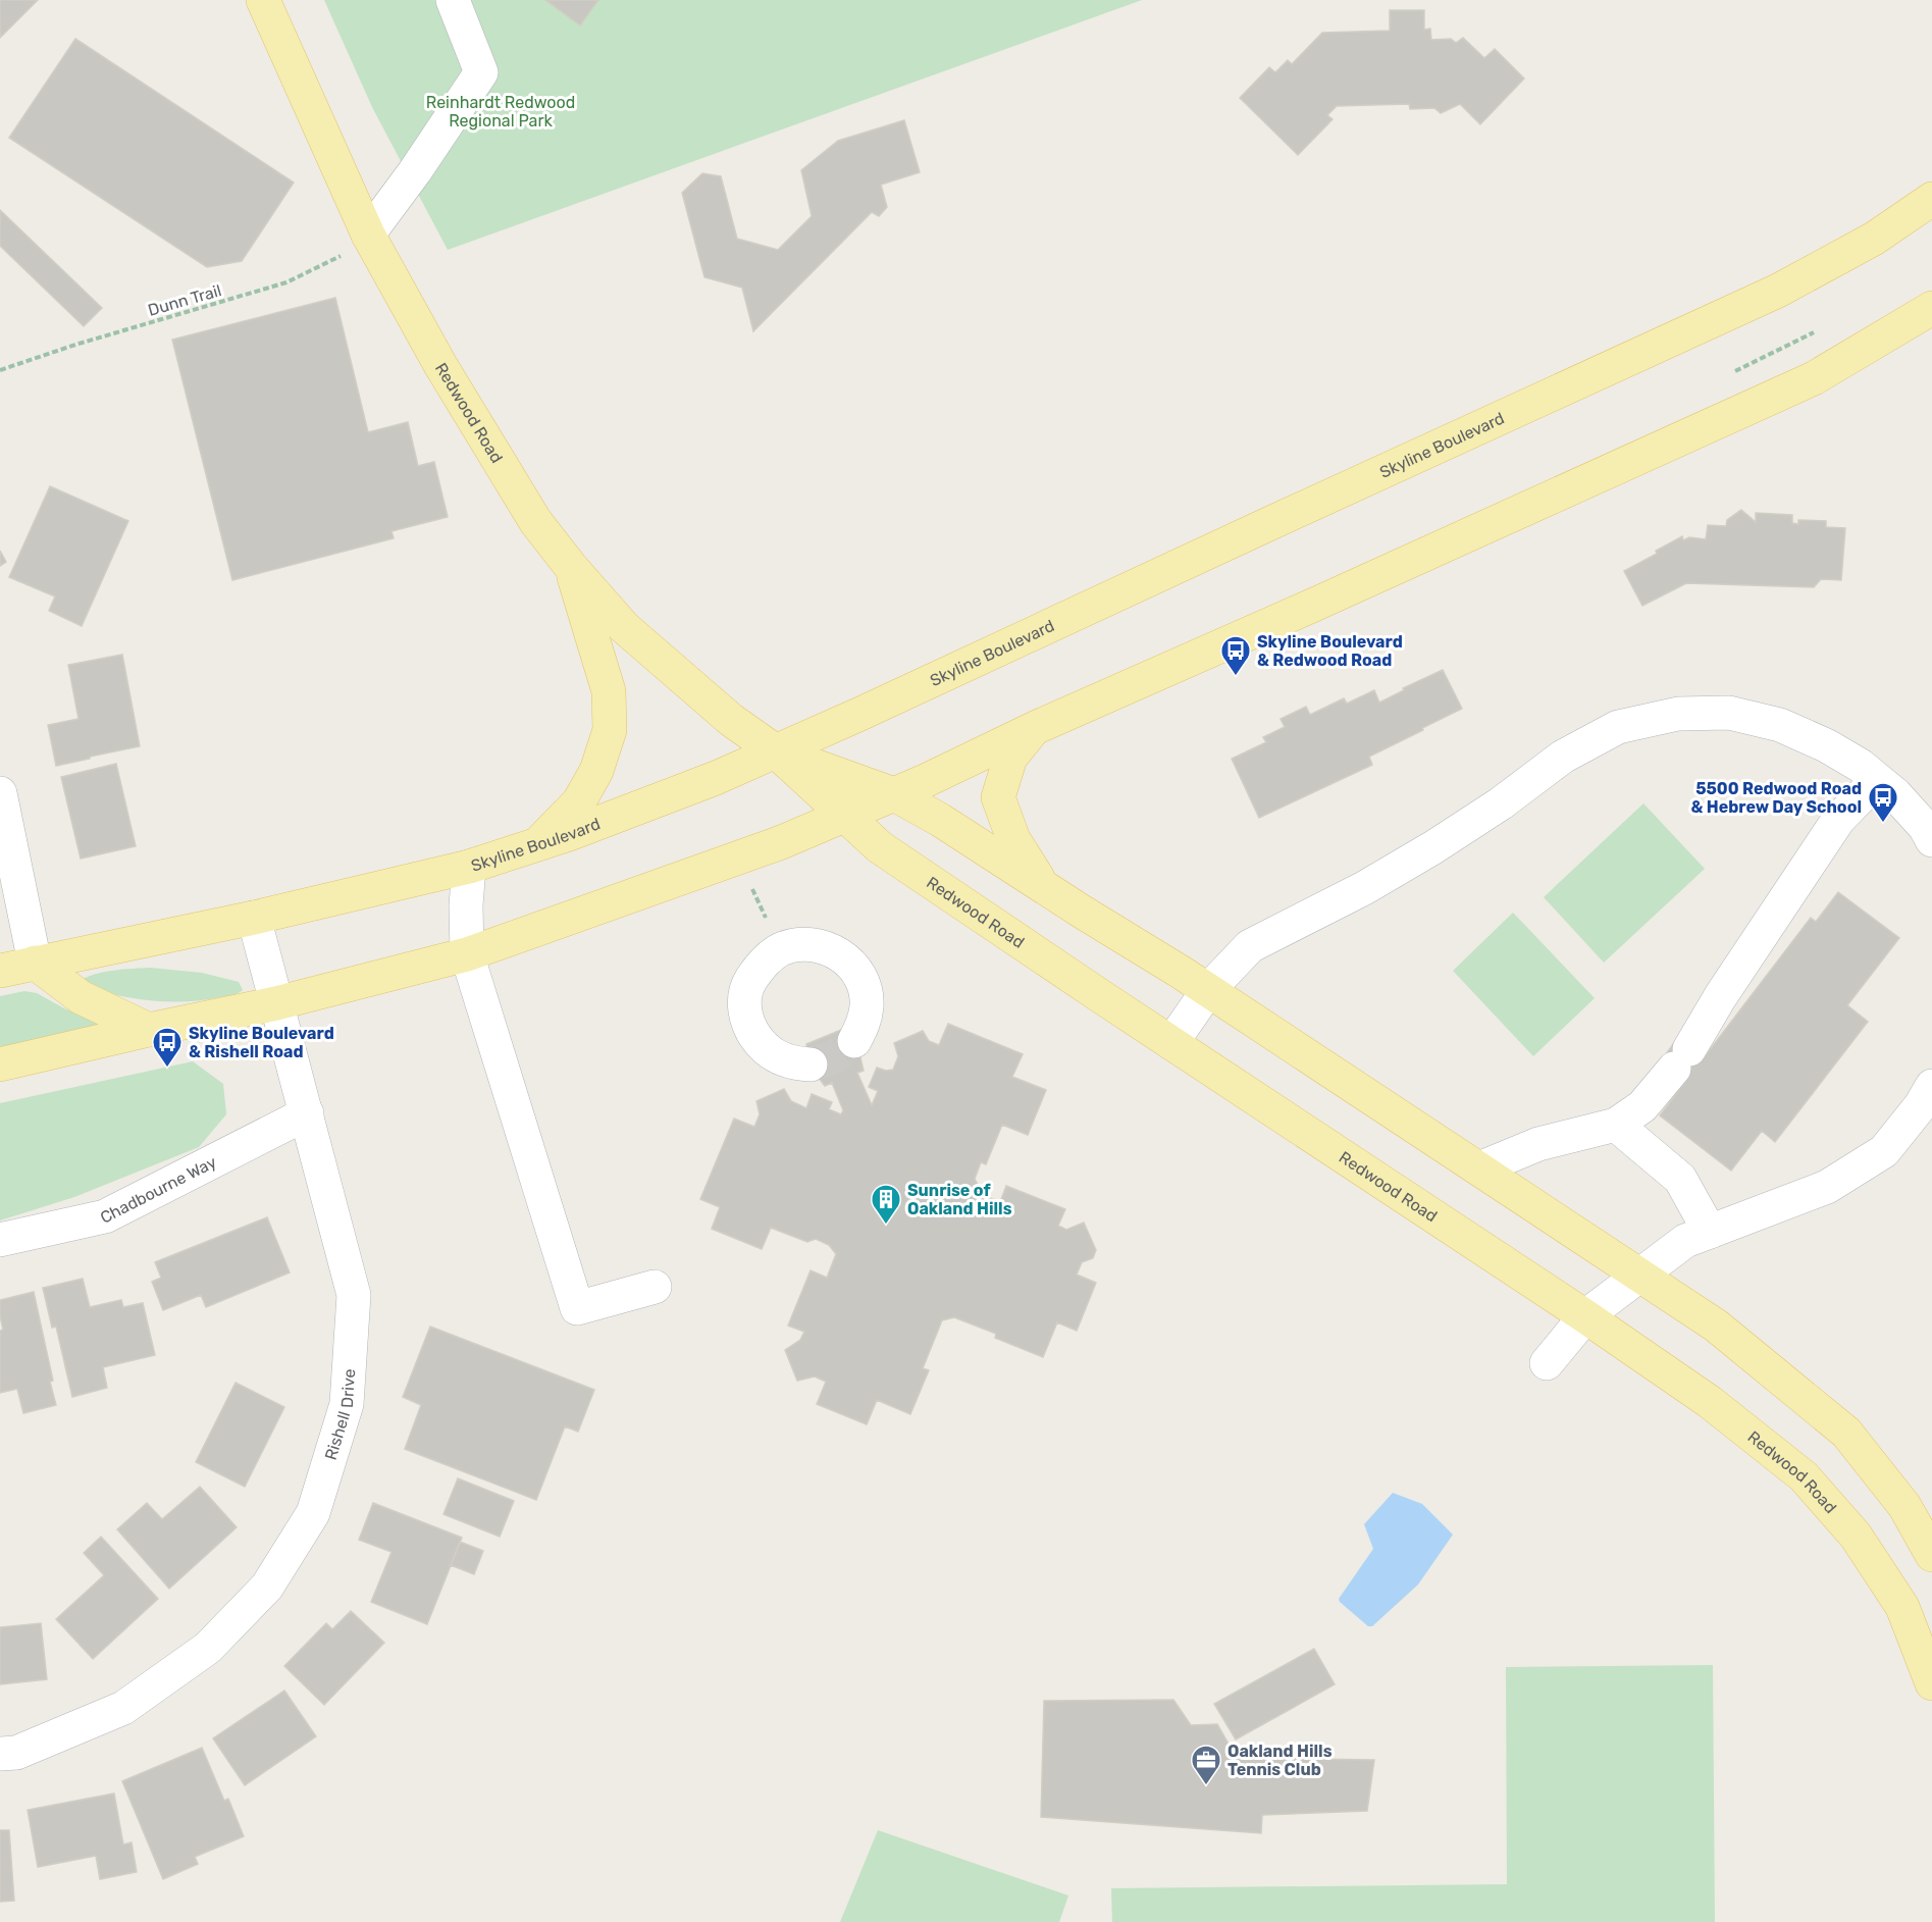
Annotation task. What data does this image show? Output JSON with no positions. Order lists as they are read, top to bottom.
{
  "streets": {
    "main road": ["Redwood Road", "Skyline Boulevard"],
    "street": ["Chadbourne Way", "Rishell Drive"],
    "path": ["Dunn Trail"]
  },
  "crossings": [
    ["Dunn Trail", "Redwood Road"],
    ["Redwood Road", "Skyline Boulevard"],
    ["Skyline Boulevard", "Rishell Drive"],
    ["Chadbourne Way", "Rishell Drive"]
  ],
  "parks": ["Reinhardt Redwood Regional Park"],
  "places": {
    "bus stop": ["Skyline Boulevard & Redwood Road", "5500 Redwood Road & Hebrew Day School", "Skyline Boulevard & Rishell Road"],
    "building": ["Sunrise of Oakland Hills"],
    "office": ["Oakland Hills Tennis Club"]
  }
}
